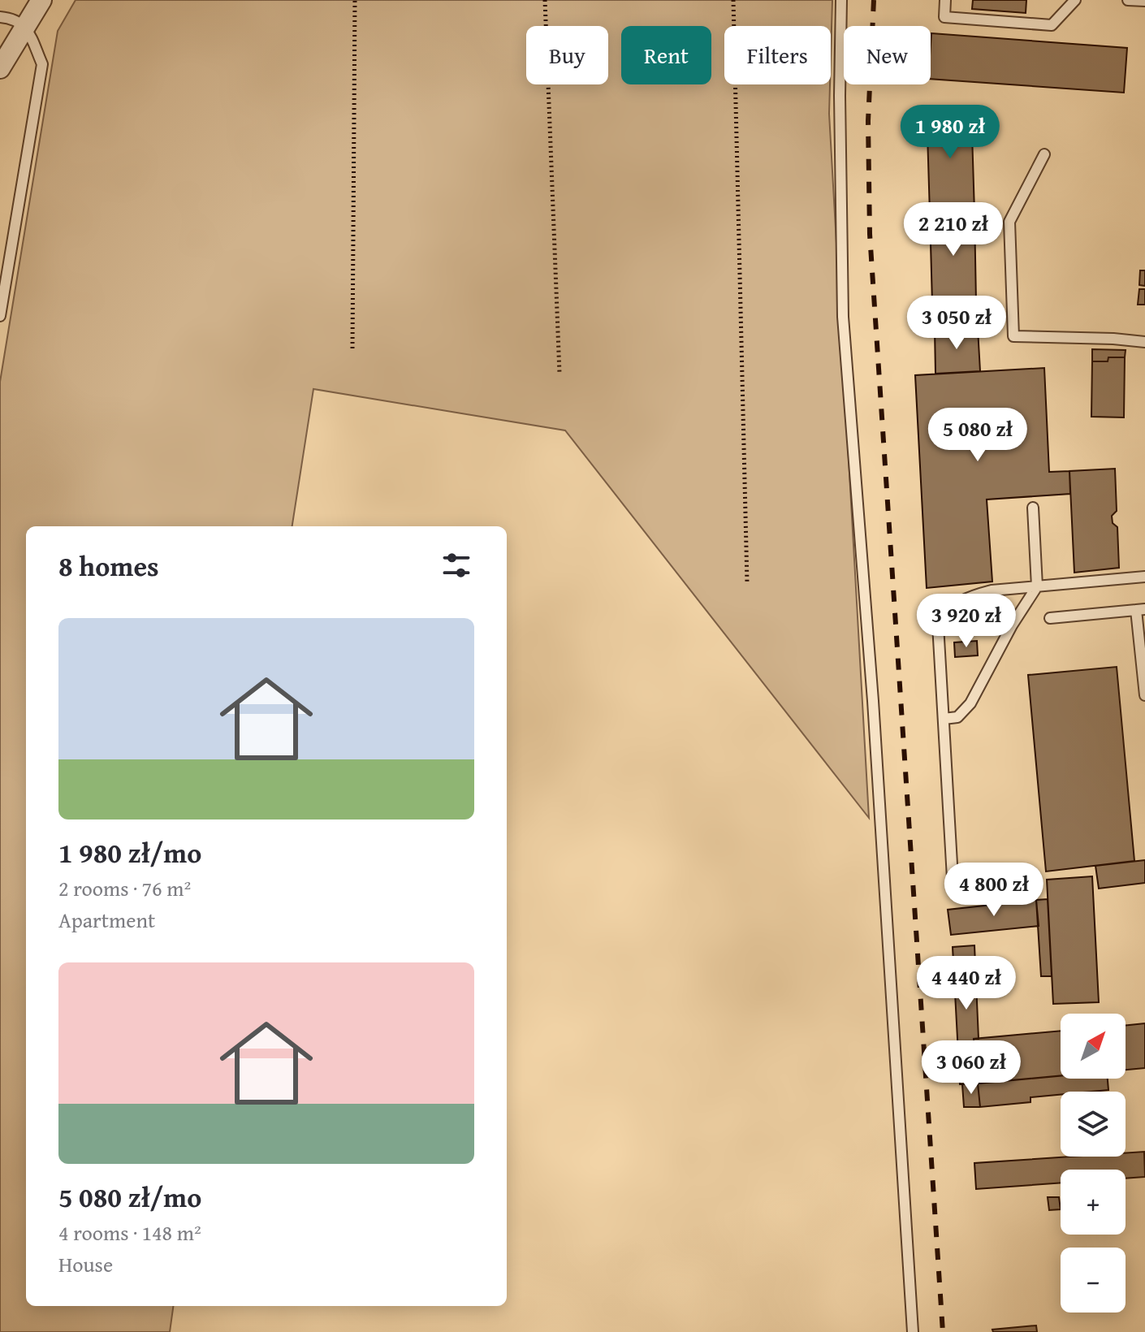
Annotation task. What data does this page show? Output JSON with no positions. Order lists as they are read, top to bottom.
{
  "north": "top right",
  "page": {
    "chip": [
      "Buy",
      "Rent",
      "Filters",
      "New"
    ],
    "price": [
      "1 980 zł",
      "2 210 zł",
      "3 050 zł",
      "5 080 zł",
      "3 920 zł",
      "4 800 zł",
      "4 440 zł",
      "3 060 zł"
    ],
    "heading": "8 homes",
    "list": [
      {
        "name": "1 980 zł/mo",
        "note": "2 rooms · 76 m² · Apartment"
      },
      {
        "name": "5 080 zł/mo",
        "note": "4 rooms · 148 m² · House"
      }
    ],
    "map_buttons": ["+", "−"]
  }
}
